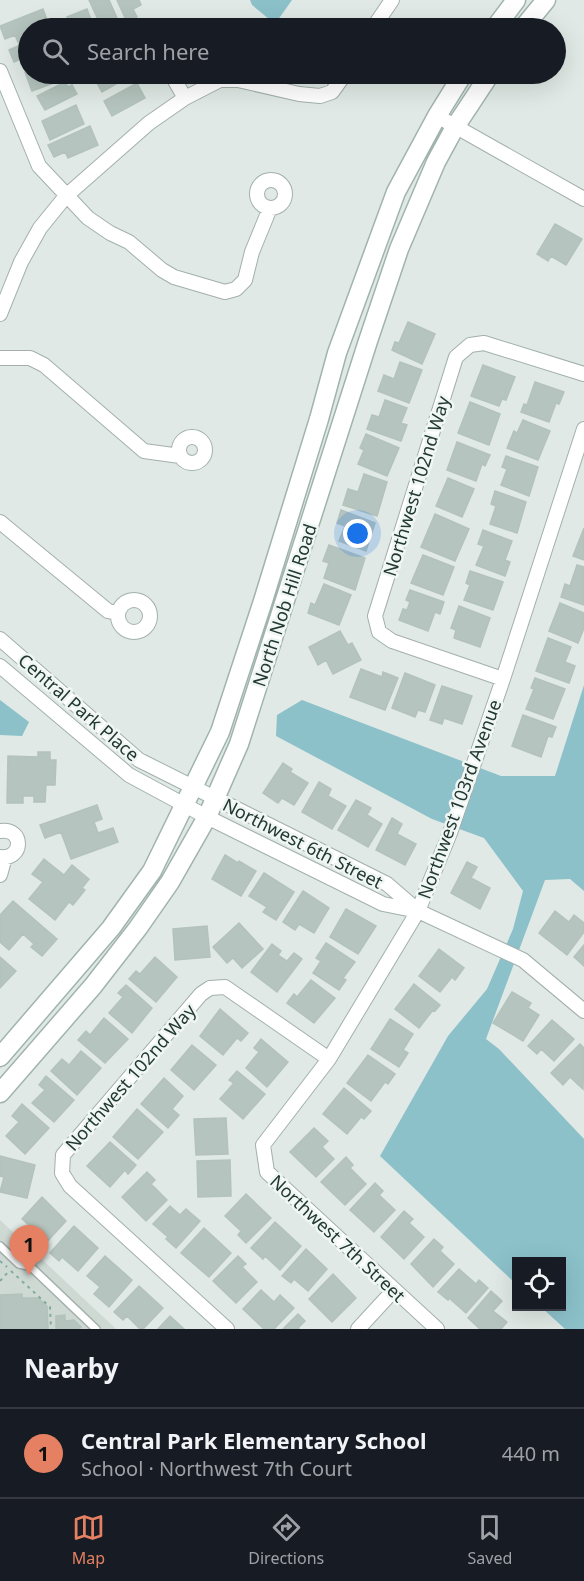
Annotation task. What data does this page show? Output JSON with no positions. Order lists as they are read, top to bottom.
{
  "streets": {
    "main road": ["North Nob Hill Road"],
    "street": [
      "Northwest 102nd Way",
      "Central Park Place",
      "Northwest 103rd Avenue",
      "Northwest 6th Street",
      "Northwest 7th Street"
    ]
  },
  "crossings": [
    ["Northwest 102nd Way", "Northwest 103rd Avenue"],
    ["North Nob Hill Road", "Central Park Place"],
    ["North Nob Hill Road", "Northwest 6th Street"],
    ["Central Park Place", "Northwest 6th Street"],
    ["Northwest 103rd Avenue", "Northwest 6th Street"],
    ["Northwest 103rd Avenue", "Northwest 7th Street"]
  ],
  "page": {
    "search": "Search here",
    "pins": "1",
    "heading": "Nearby",
    "list": [
      {
        "mark": "1",
        "name": "Central Park Elementary School",
        "note": "School · Northwest 7th Court",
        "value": "440 m"
      }
    ],
    "nav": ["Map", "Directions", "Saved"]
  }
}
